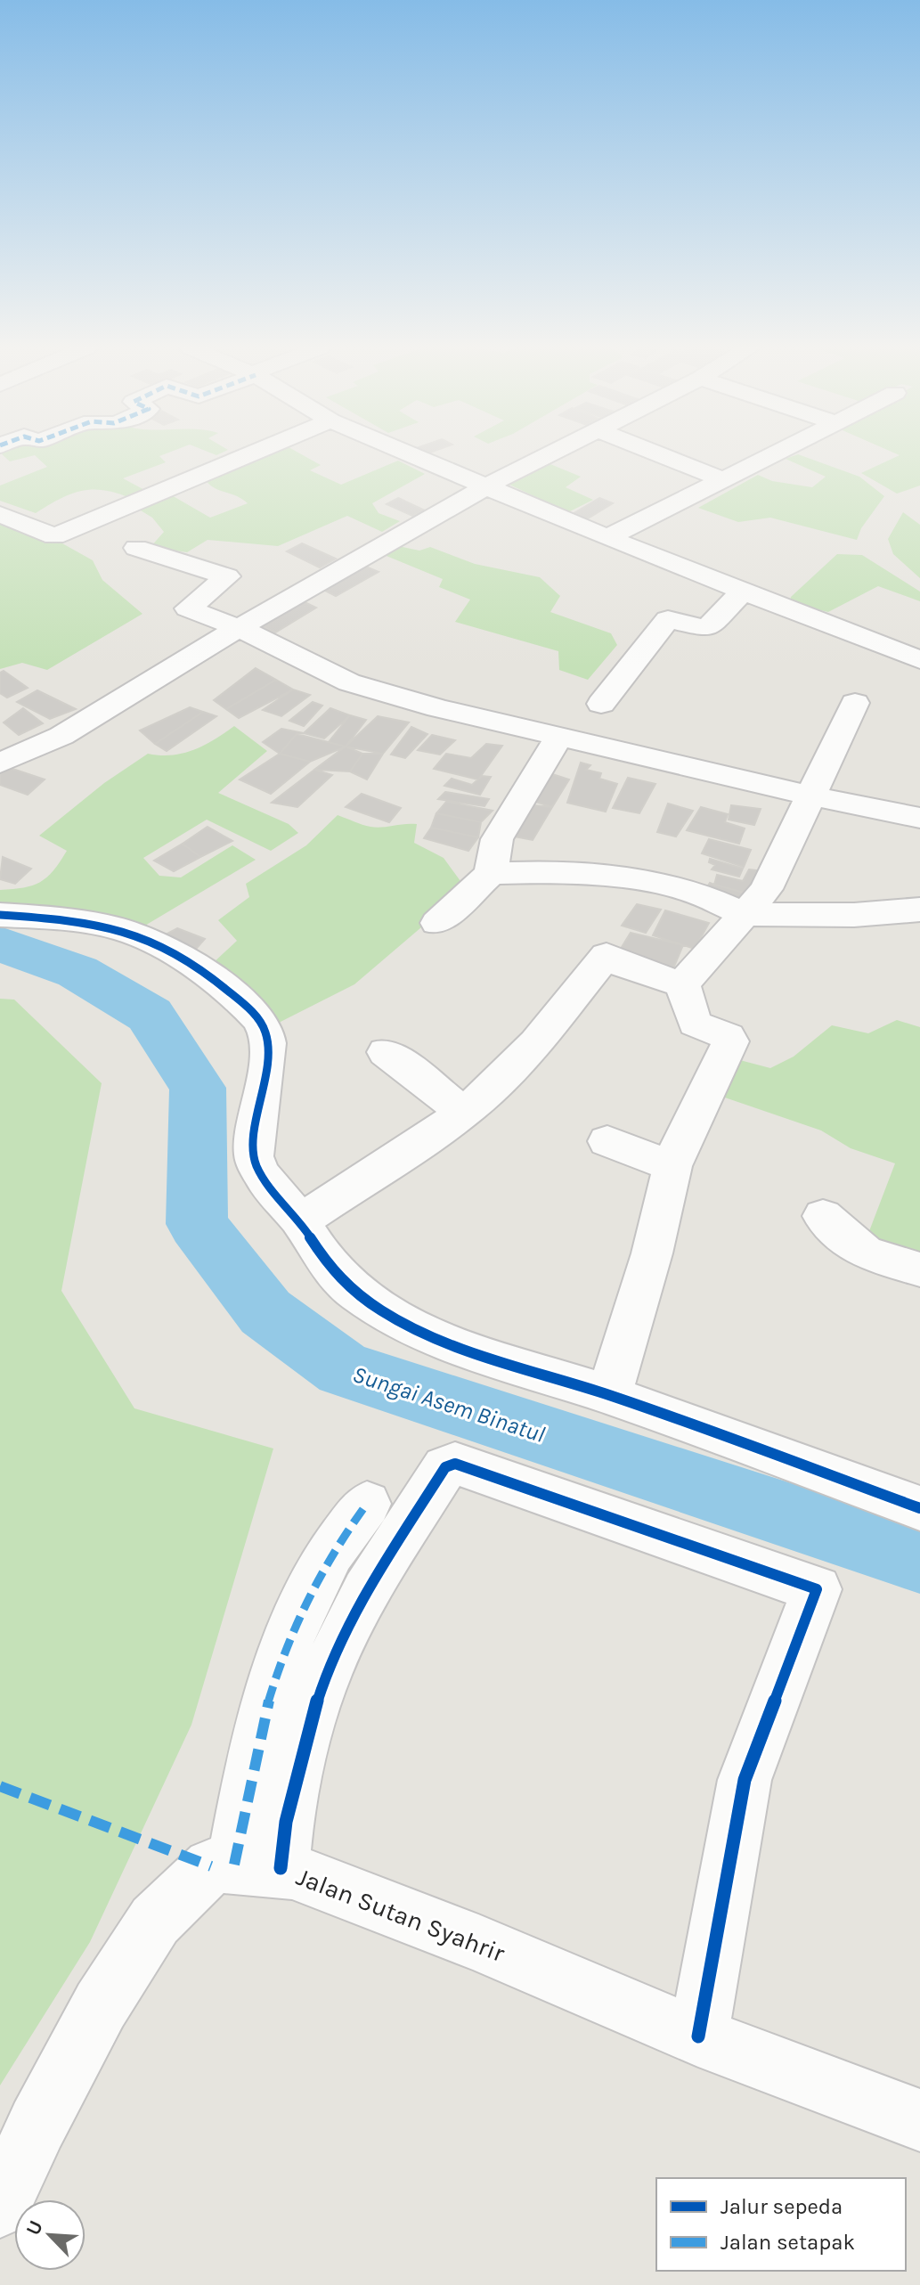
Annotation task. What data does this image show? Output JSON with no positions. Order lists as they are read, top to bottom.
{
  "streets": {
    "street": ["Jalan Sutan Syahrir"]
  },
  "water": ["Sungai Asem Binatul"],
  "legend": ["Jalur sepeda", "Jalan setapak"],
  "north": "top left"
}
